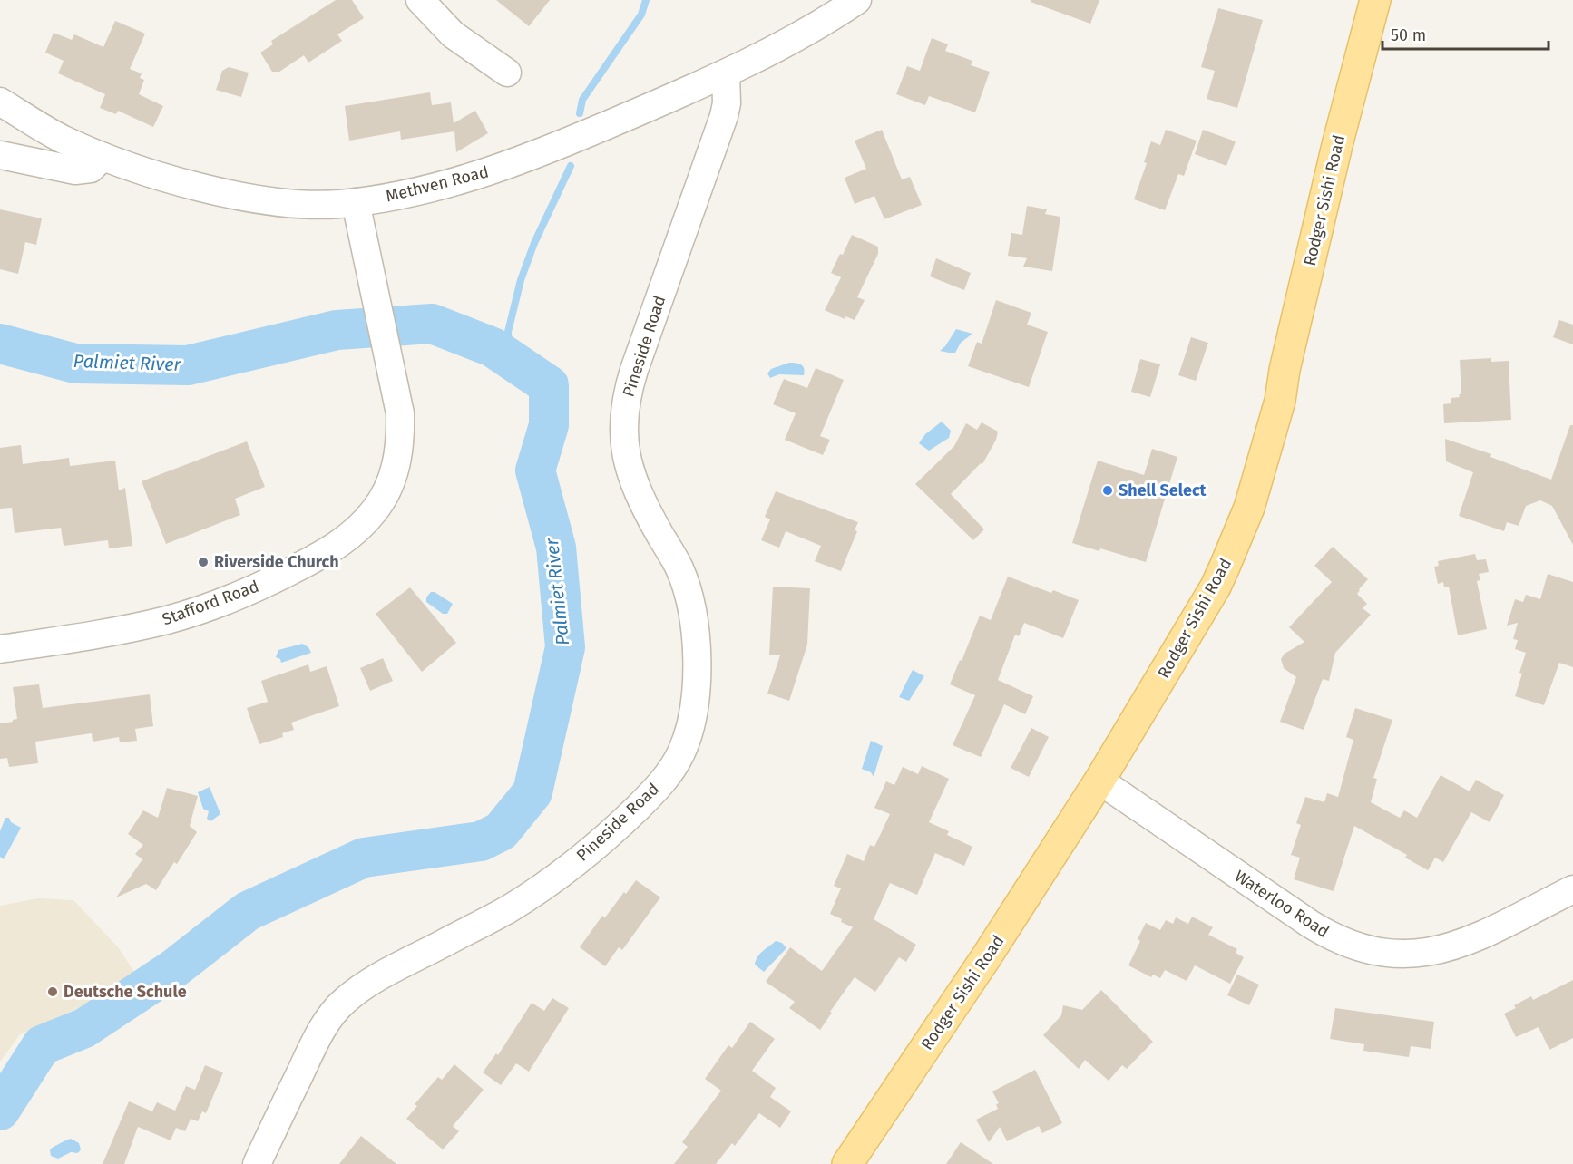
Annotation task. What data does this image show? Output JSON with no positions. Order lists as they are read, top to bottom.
{
  "streets": {
    "main road": ["Rodger Sishi Road"],
    "street": [
      "Methven Road",
      "Pineside Road",
      "Stafford Road",
      "Waterloo Road"
    ]
  },
  "crossings": [
    ["Methven Road", "Pineside Road"],
    ["Methven Road", "Stafford Road"],
    ["Rodger Sishi Road", "Waterloo Road"]
  ],
  "water": ["Palmiet River"],
  "places": ["Shell Select", "Riverside Church", "Deutsche Schule"],
  "scale_bar": "50 m"
}
